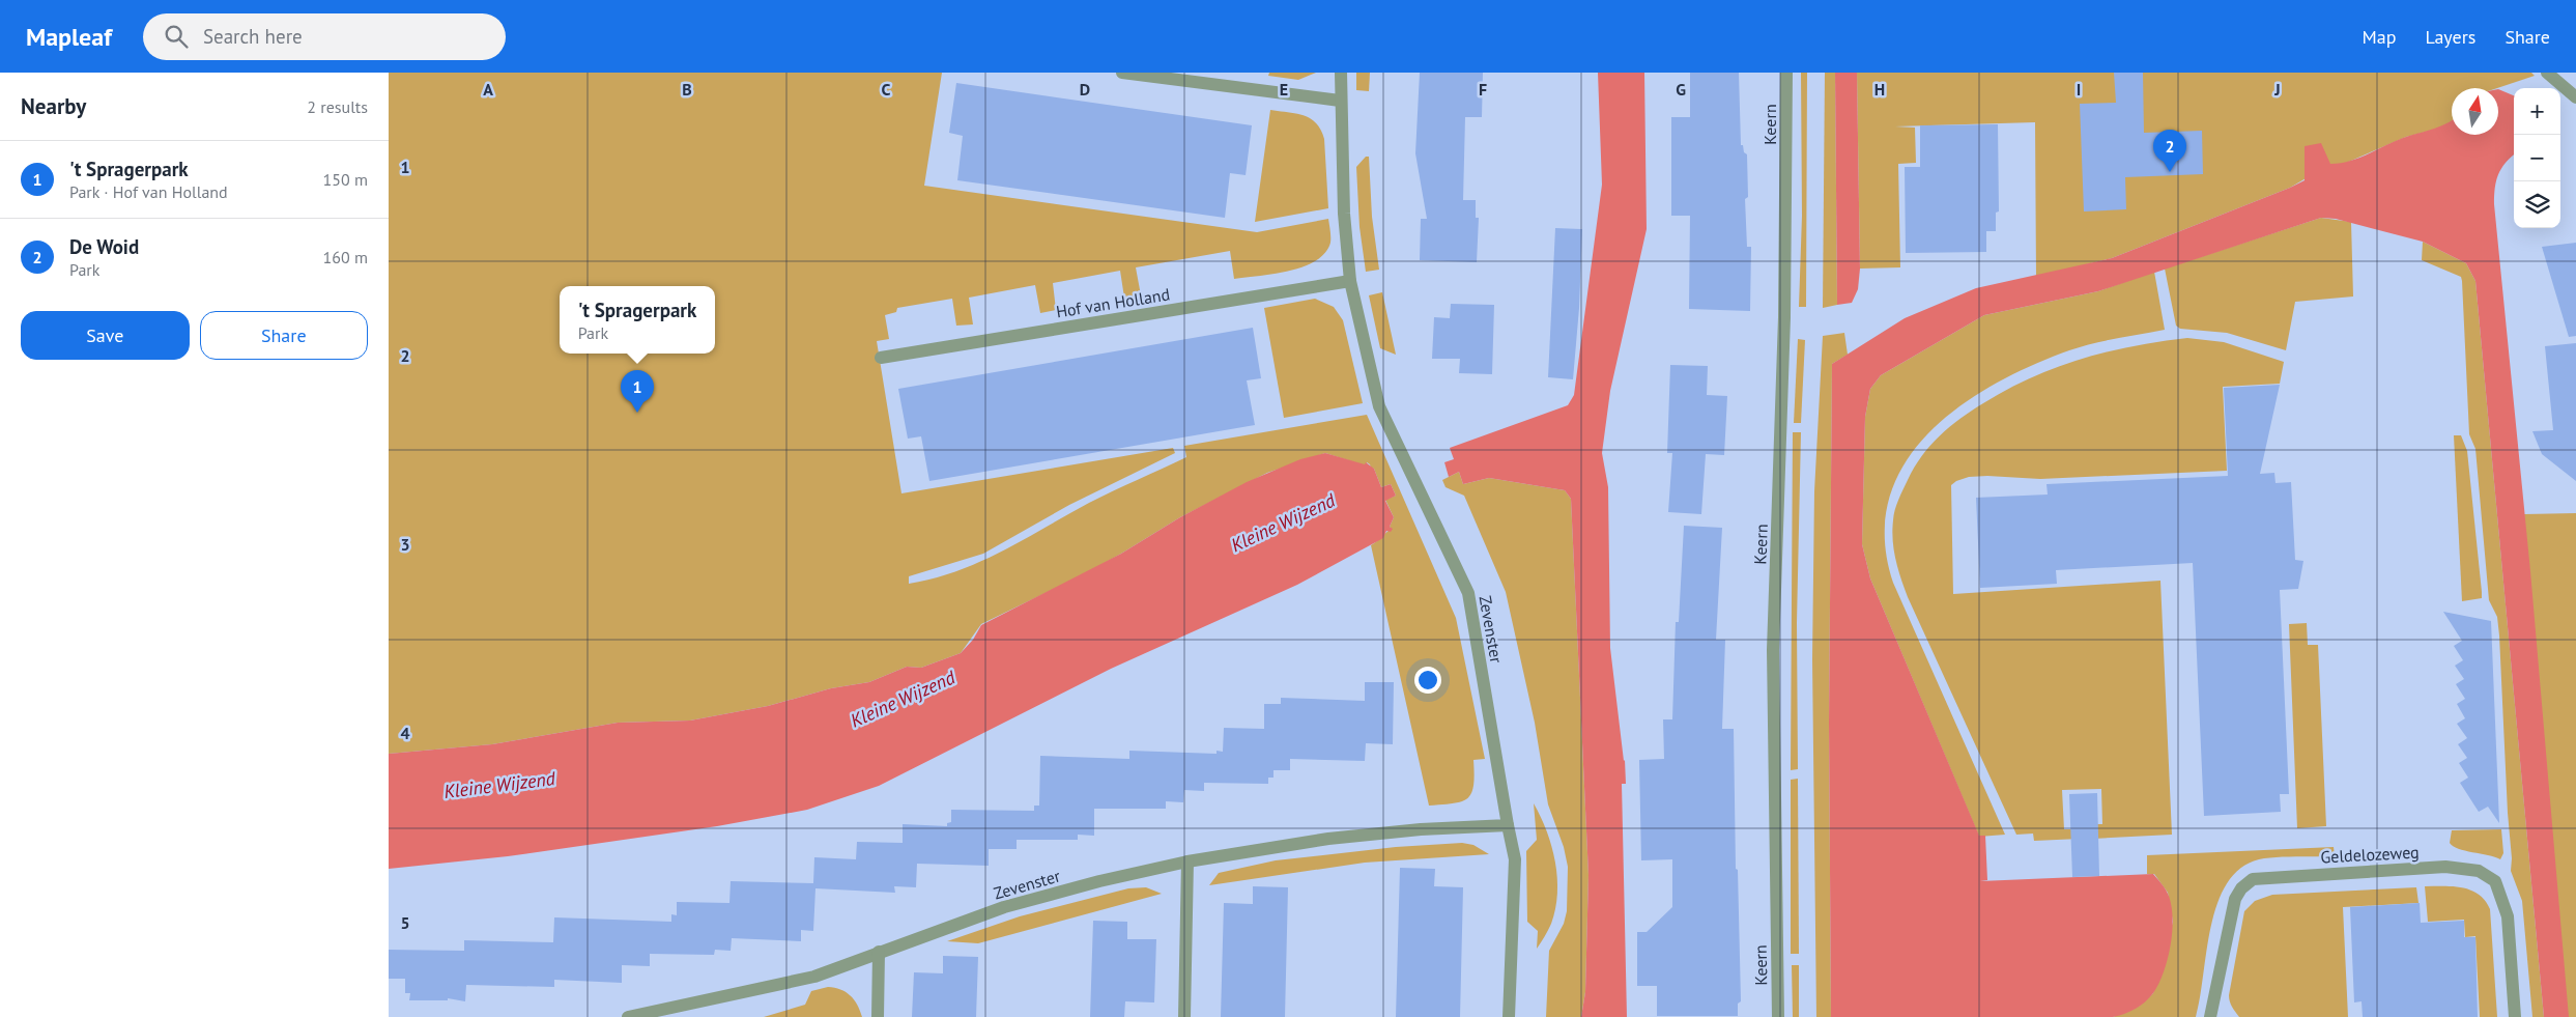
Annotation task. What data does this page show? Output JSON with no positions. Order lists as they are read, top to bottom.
{
  "streets": {
    "street": [
      "Keern",
      "Hof van Holland",
      "Zevenster",
      "Geldelozeweg"
    ]
  },
  "crossings": [
    ["Hof van Holland", "Zevenster"]
  ],
  "water": ["Kleine Wijzend"],
  "north": "top",
  "page": {
    "header": "Mapleaf",
    "search": "Search here",
    "nav": ["Map", "Layers", "Share"],
    "heading": ["Nearby", "2 results"],
    "map_buttons": ["+", "−"],
    "pins": ["2", "1"],
    "list": [
      {
        "mark": "1",
        "name": "'t Spragerpark",
        "note": "Park · Hof van Holland",
        "value": "150 m"
      },
      {
        "mark": "2",
        "name": "De Woid",
        "note": "Park",
        "value": "160 m"
      }
    ],
    "popup": ["'t Spragerpark", "Park"],
    "buttons": ["Save", "Share"]
  },
  "grid": {
    "columns": [
      "A",
      "B",
      "C",
      "D",
      "E",
      "F",
      "G",
      "H",
      "I",
      "J"
    ],
    "rows": [
      "1",
      "2",
      "3",
      "4",
      "5"
    ]
  }
}
